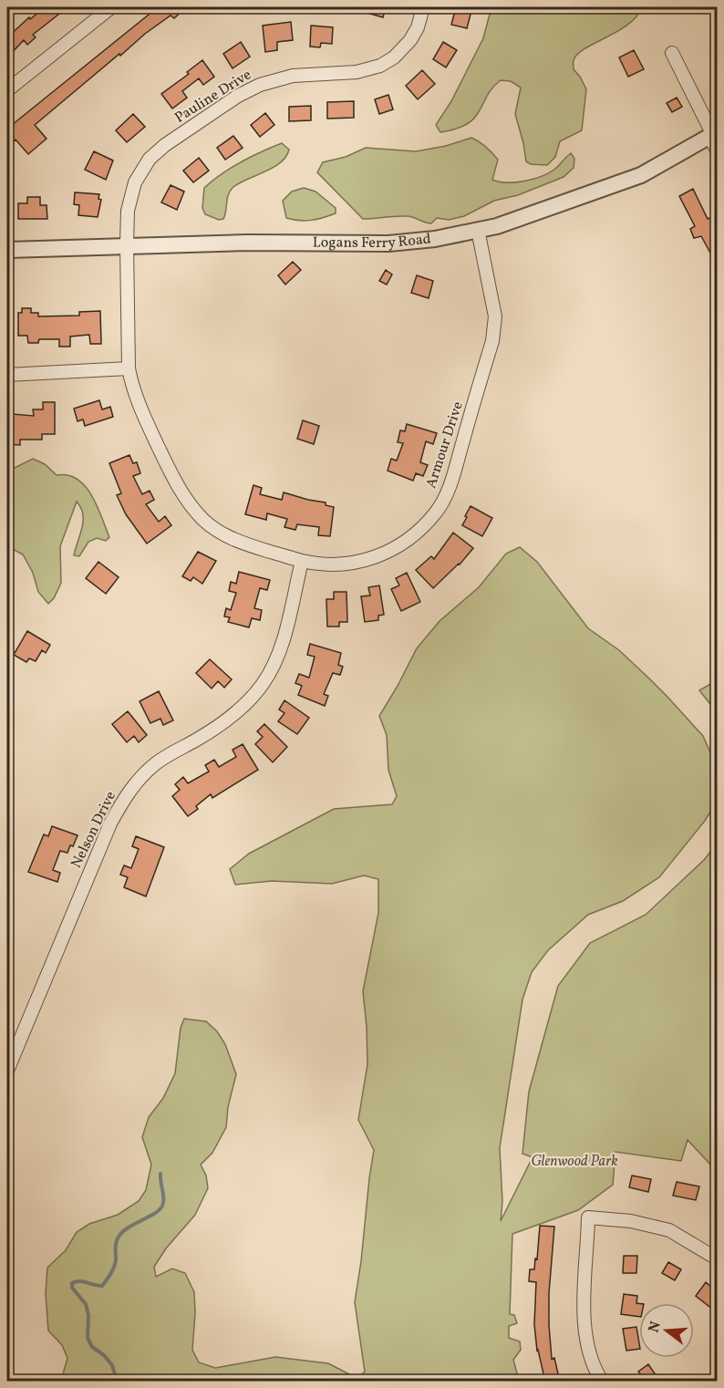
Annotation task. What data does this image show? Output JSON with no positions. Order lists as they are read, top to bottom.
{
  "streets": {
    "street": [
      "Pauline Drive",
      "Logans Ferry Road",
      "Armour Drive",
      "Nelson Drive"
    ]
  },
  "crossings": [
    ["Pauline Drive", "Logans Ferry Road"],
    ["Pauline Drive", "Armour Drive"],
    ["Logans Ferry Road", "Armour Drive"],
    ["Armour Drive", "Nelson Drive"]
  ],
  "parks": ["Glenwood Park"],
  "north": "left"
}
